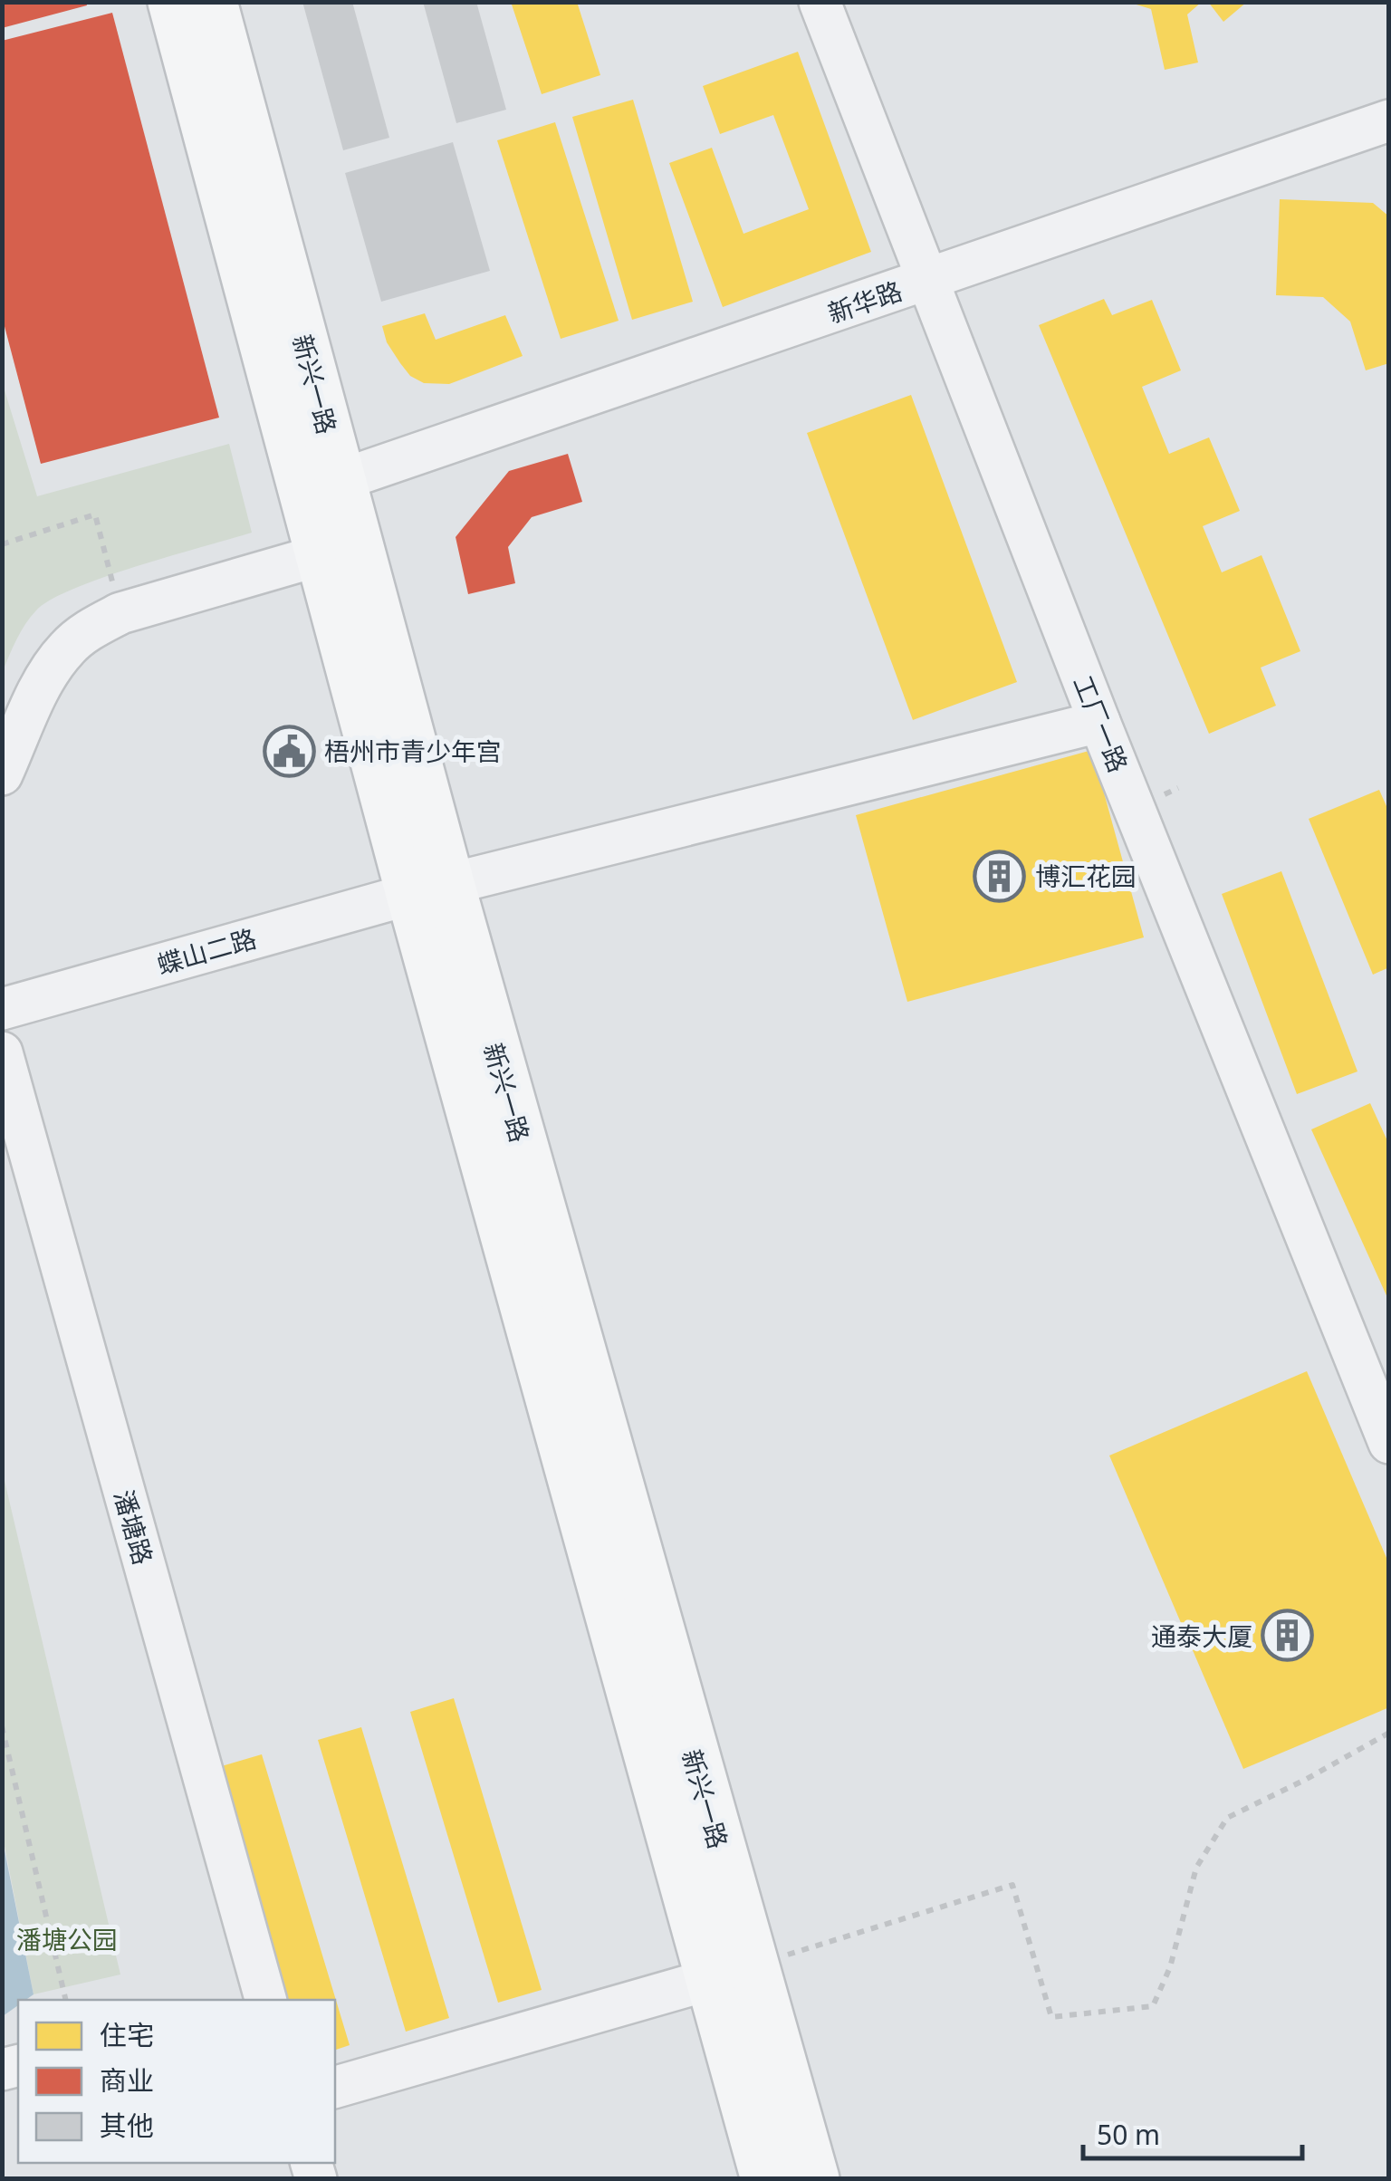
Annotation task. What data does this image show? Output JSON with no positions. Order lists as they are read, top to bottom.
{
  "streets": {
    "main road": ["新兴一路"],
    "street": [
      "新华路",
      "工厂一路",
      "蝶山二路",
      "潘塘路"
    ]
  },
  "crossings": [
    ["新华路", "新兴一路"],
    ["新华路", "工厂一路"],
    ["新兴一路", "蝶山二路"],
    ["工厂一路", "蝶山二路"]
  ],
  "parks": ["潘塘公园"],
  "places": {
    "public building": ["梧州市青少年宫"],
    "building": ["博汇花园", "通泰大厦"]
  },
  "legend": ["住宅", "商业", "其他"],
  "scale_bar": "50 m"
}
